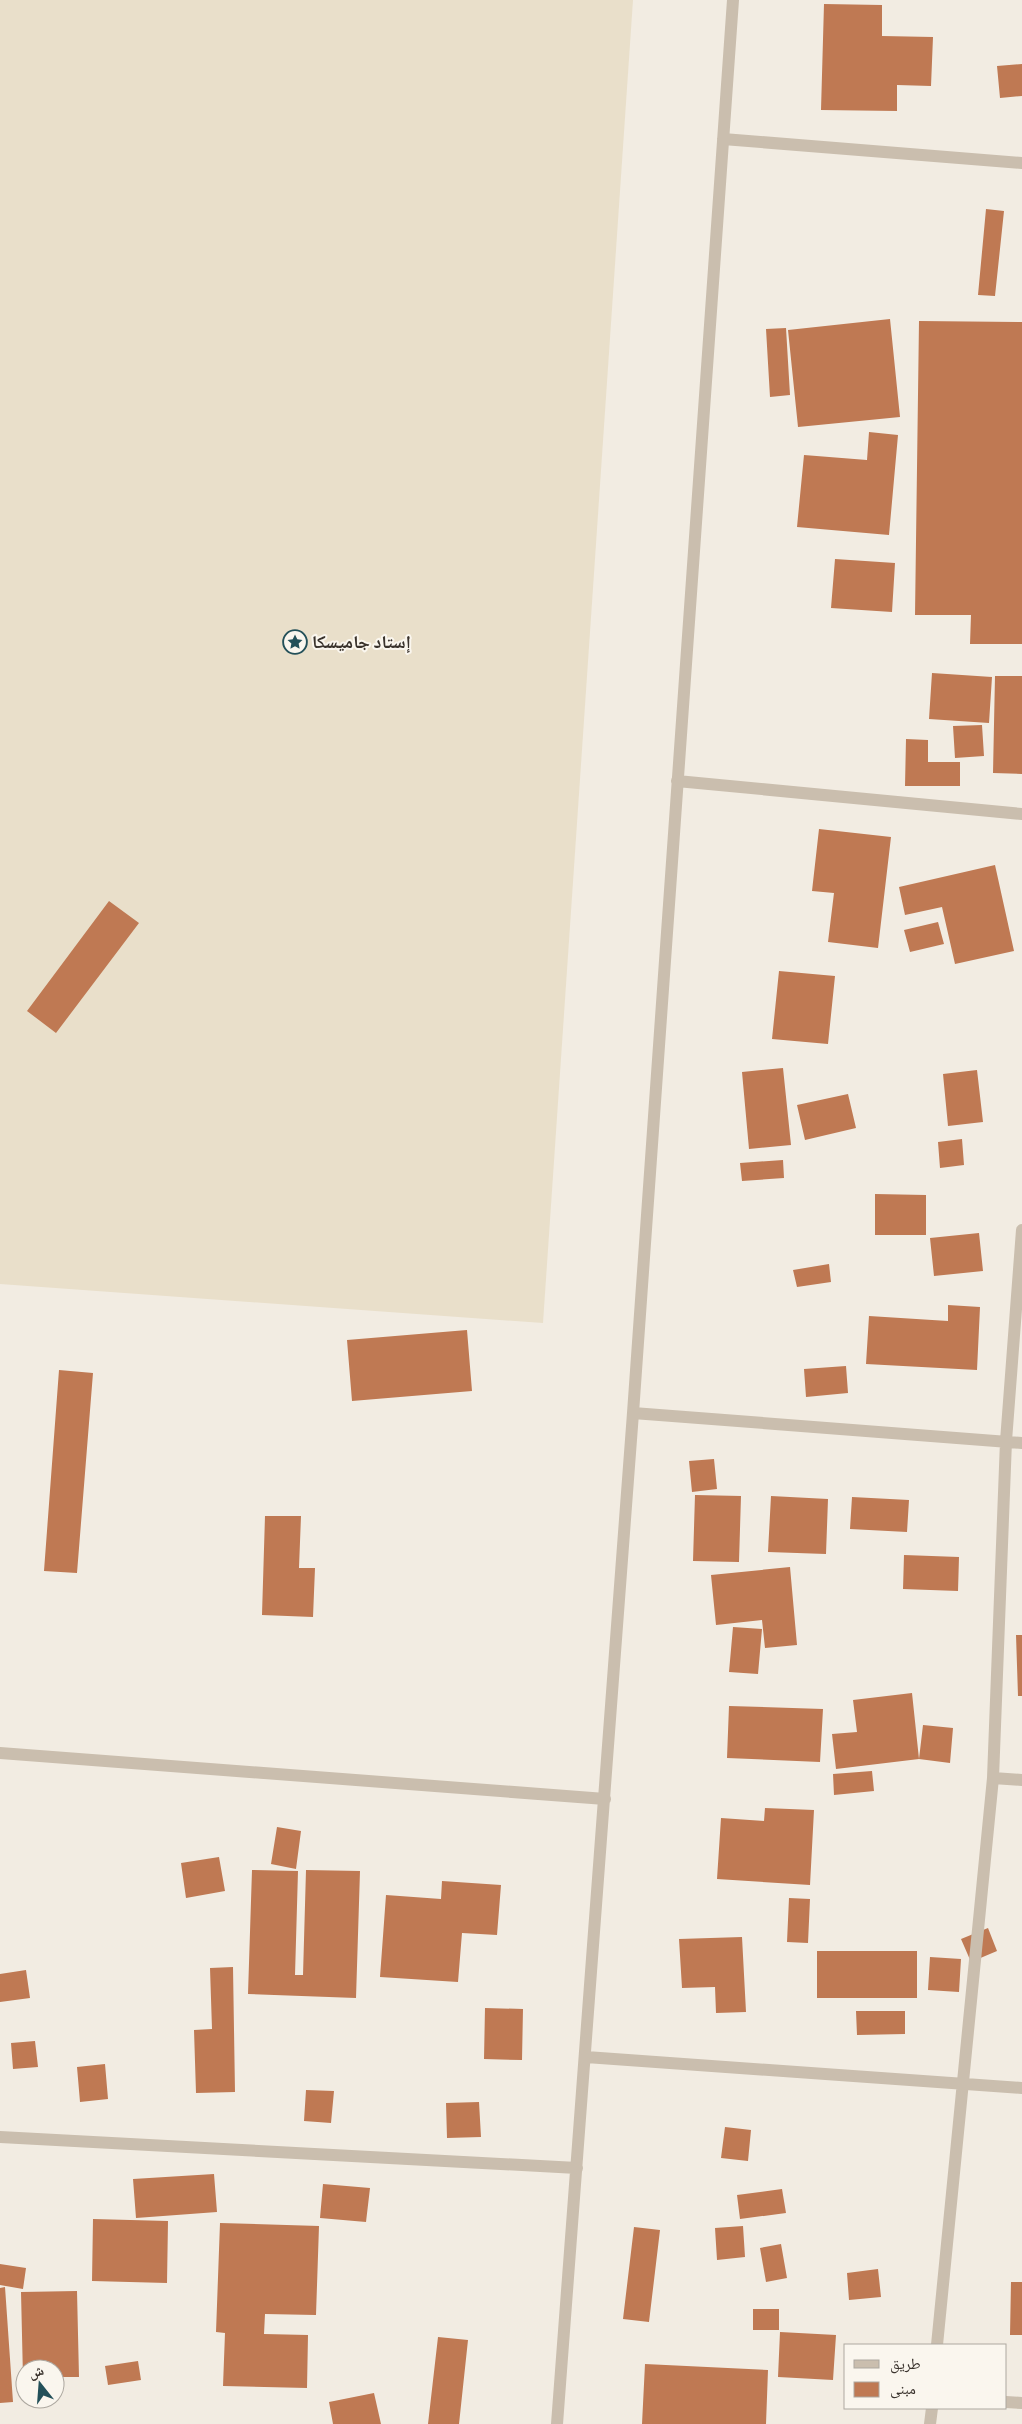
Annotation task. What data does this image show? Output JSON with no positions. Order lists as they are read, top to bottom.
{
  "places": {
    "place": ["إستاد جاميسكا"]
  },
  "legend": ["طريق", "مبنى"],
  "north": "top"
}
